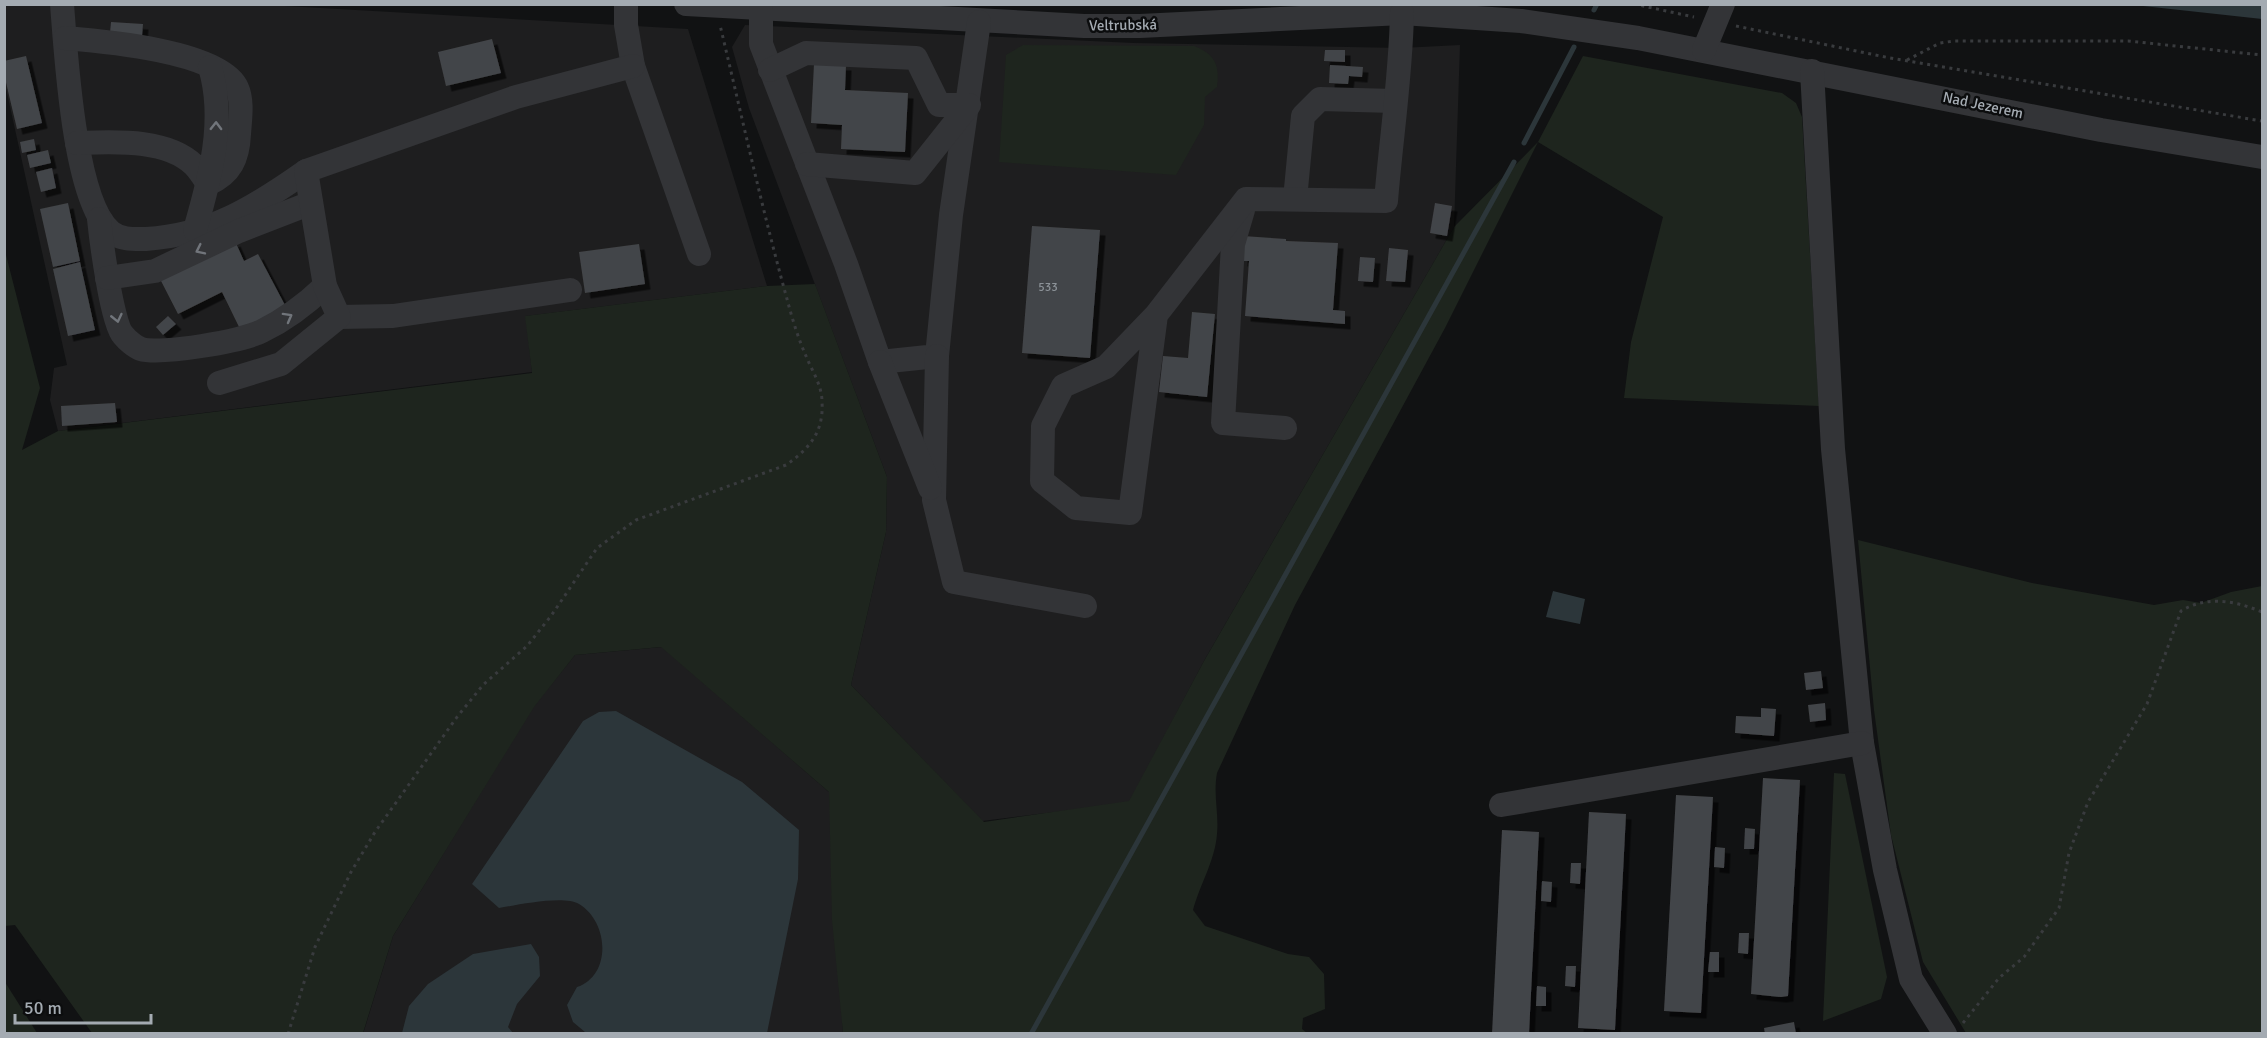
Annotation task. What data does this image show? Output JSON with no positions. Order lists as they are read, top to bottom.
{
  "streets": {
    "street": ["Veltrubská", "Nad Jezerem"]
  },
  "crossings": [
    ["Veltrubská", "Nad Jezerem"]
  ],
  "house_numbers": ["533"],
  "scale_bar": "50 m"
}
